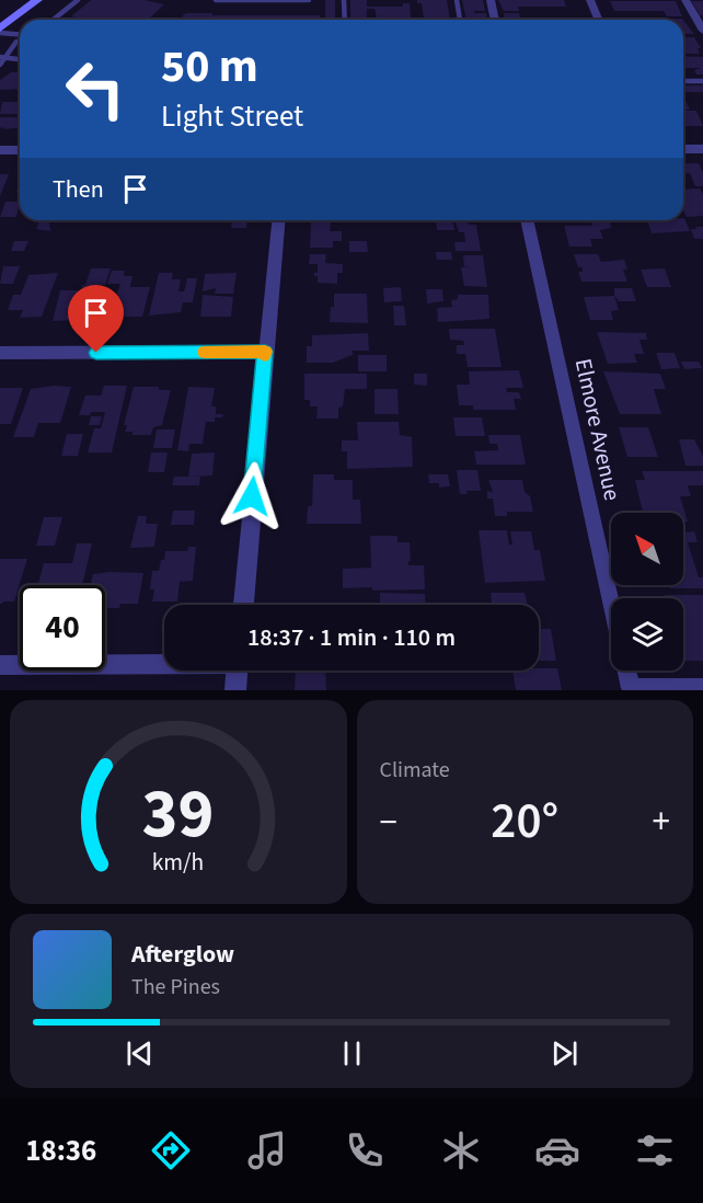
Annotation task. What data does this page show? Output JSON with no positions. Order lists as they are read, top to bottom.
{
  "streets": {
    "street": ["Elmore Avenue"]
  },
  "north": "top left",
  "page": {
    "turn": ["50 m", "Light Street"],
    "then": "Then",
    "limit": "40",
    "trip": "18:37 · 1 min · 110 m",
    "tile": "Climate",
    "heat": ["−", "20°", "+"],
    "song": ["Afterglow", "The Pines"],
    "tabs": "18:36",
    "gauge": ["39", "km/h"]
  }
}
